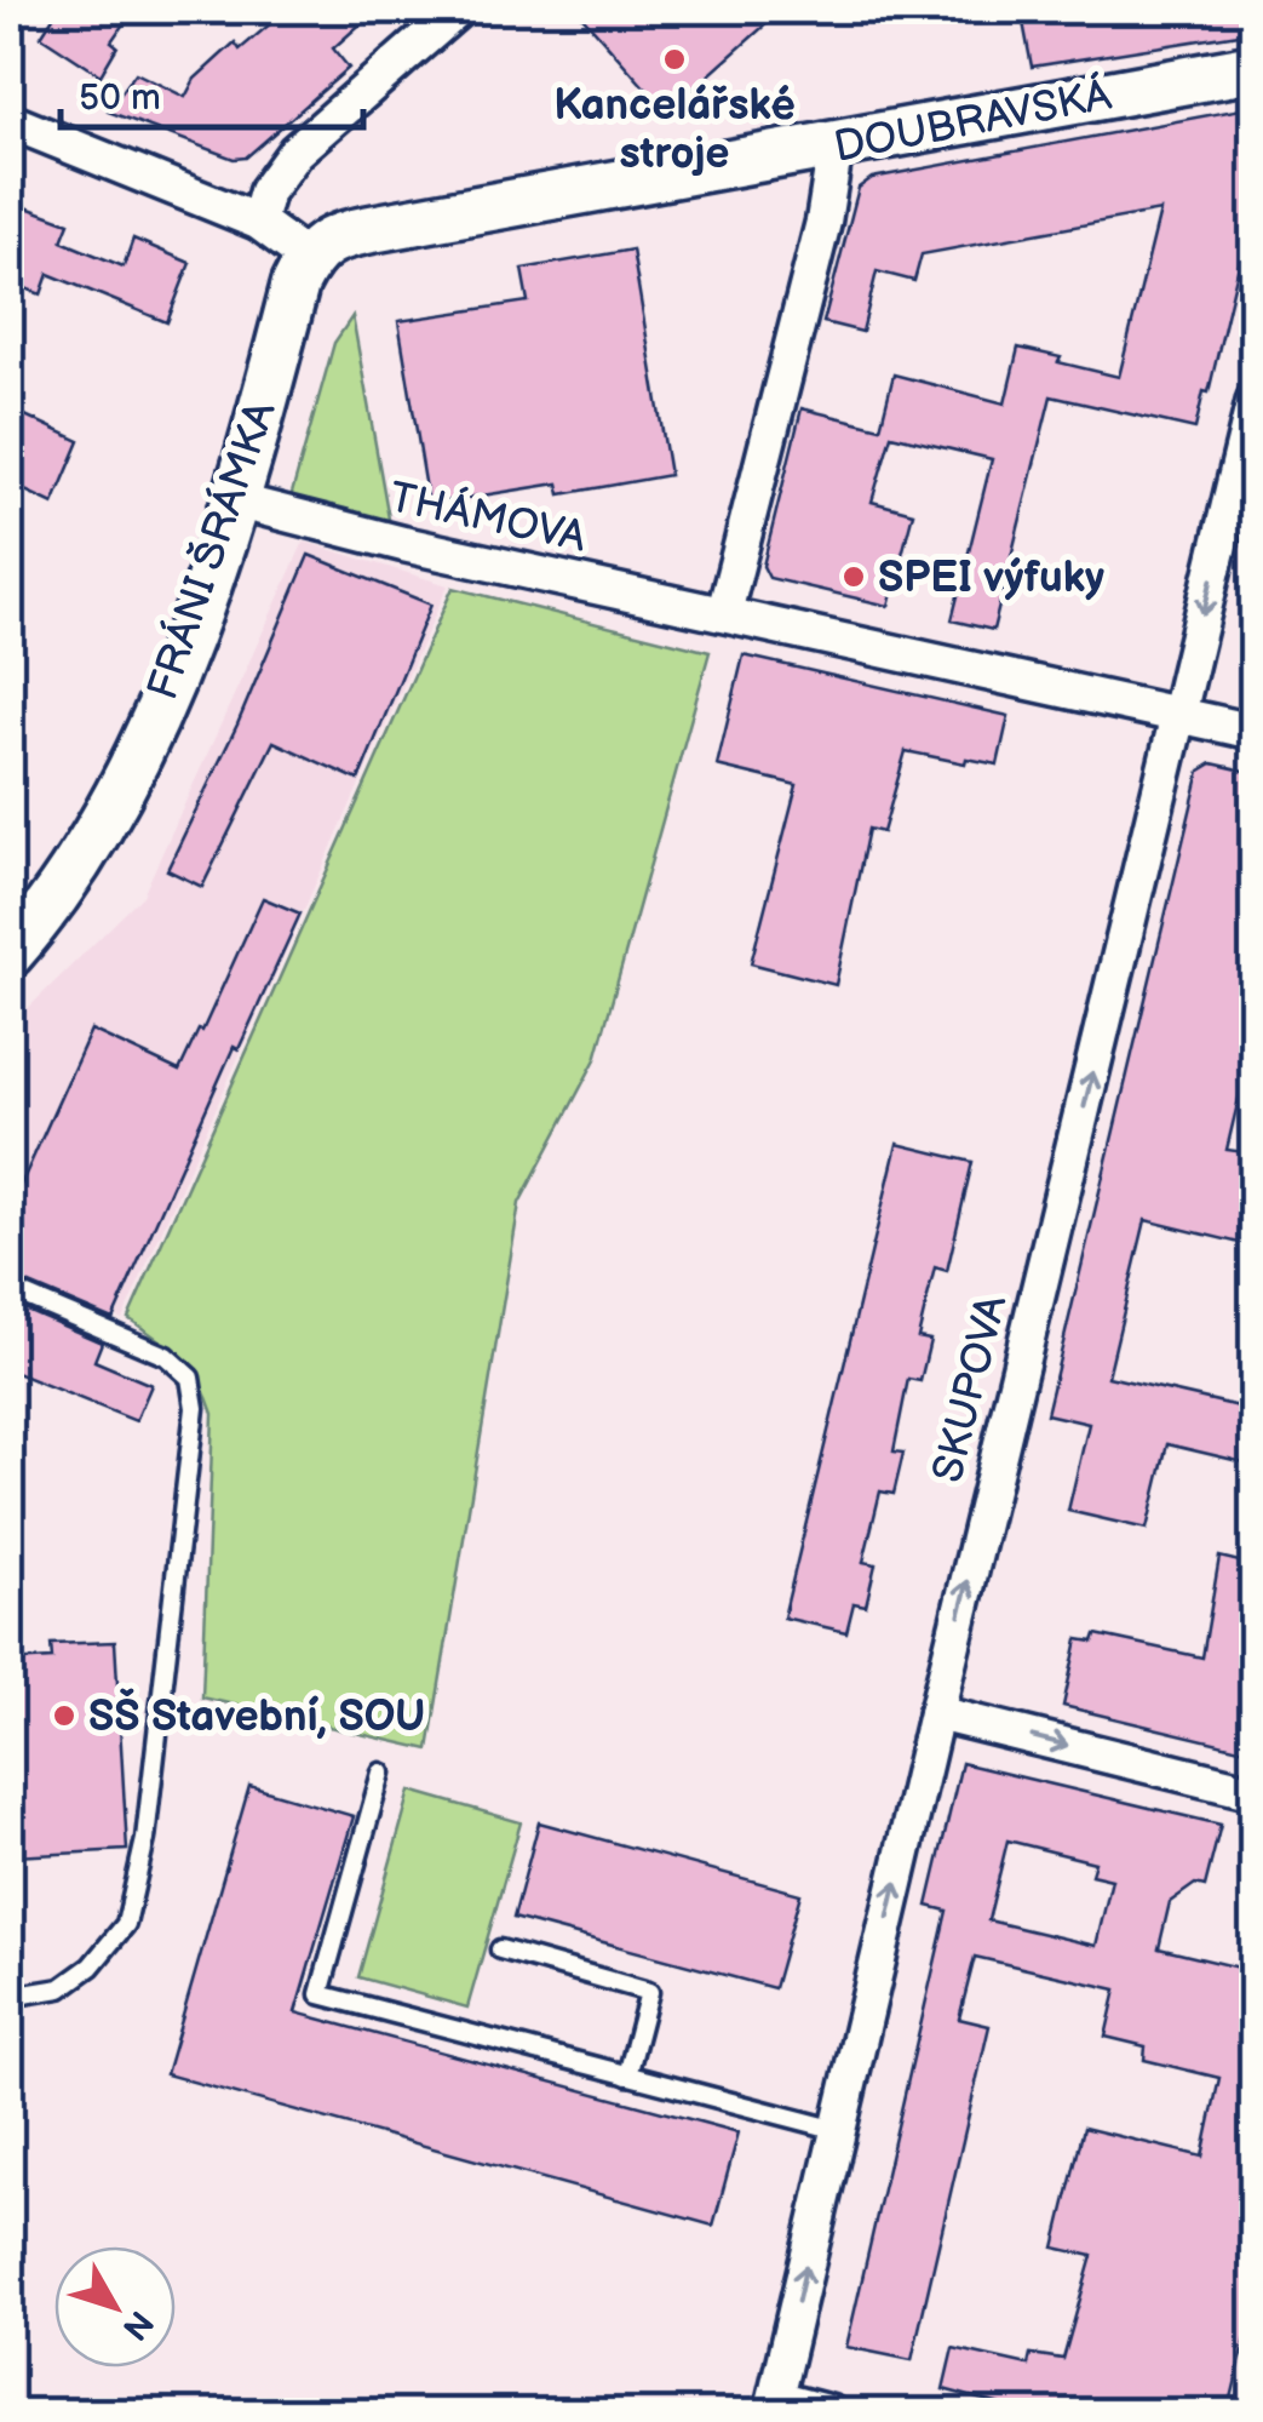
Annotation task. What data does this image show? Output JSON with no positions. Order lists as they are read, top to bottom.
{
  "streets": {
    "street": [
      "DOUBRAVSKÁ",
      "THÁMOVA",
      "FRÁNI ŠRÁMKA",
      "SKUPOVA"
    ]
  },
  "crossings": [
    ["DOUBRAVSKÁ", "FRÁNI ŠRÁMKA"],
    ["THÁMOVA", "FRÁNI ŠRÁMKA"],
    ["THÁMOVA", "SKUPOVA"]
  ],
  "places": ["Kancelářské stroje", "SPEI výfuky", "SŠ Stavební, SOU"],
  "scale_bar": "50 m",
  "north": "bottom right"
}
